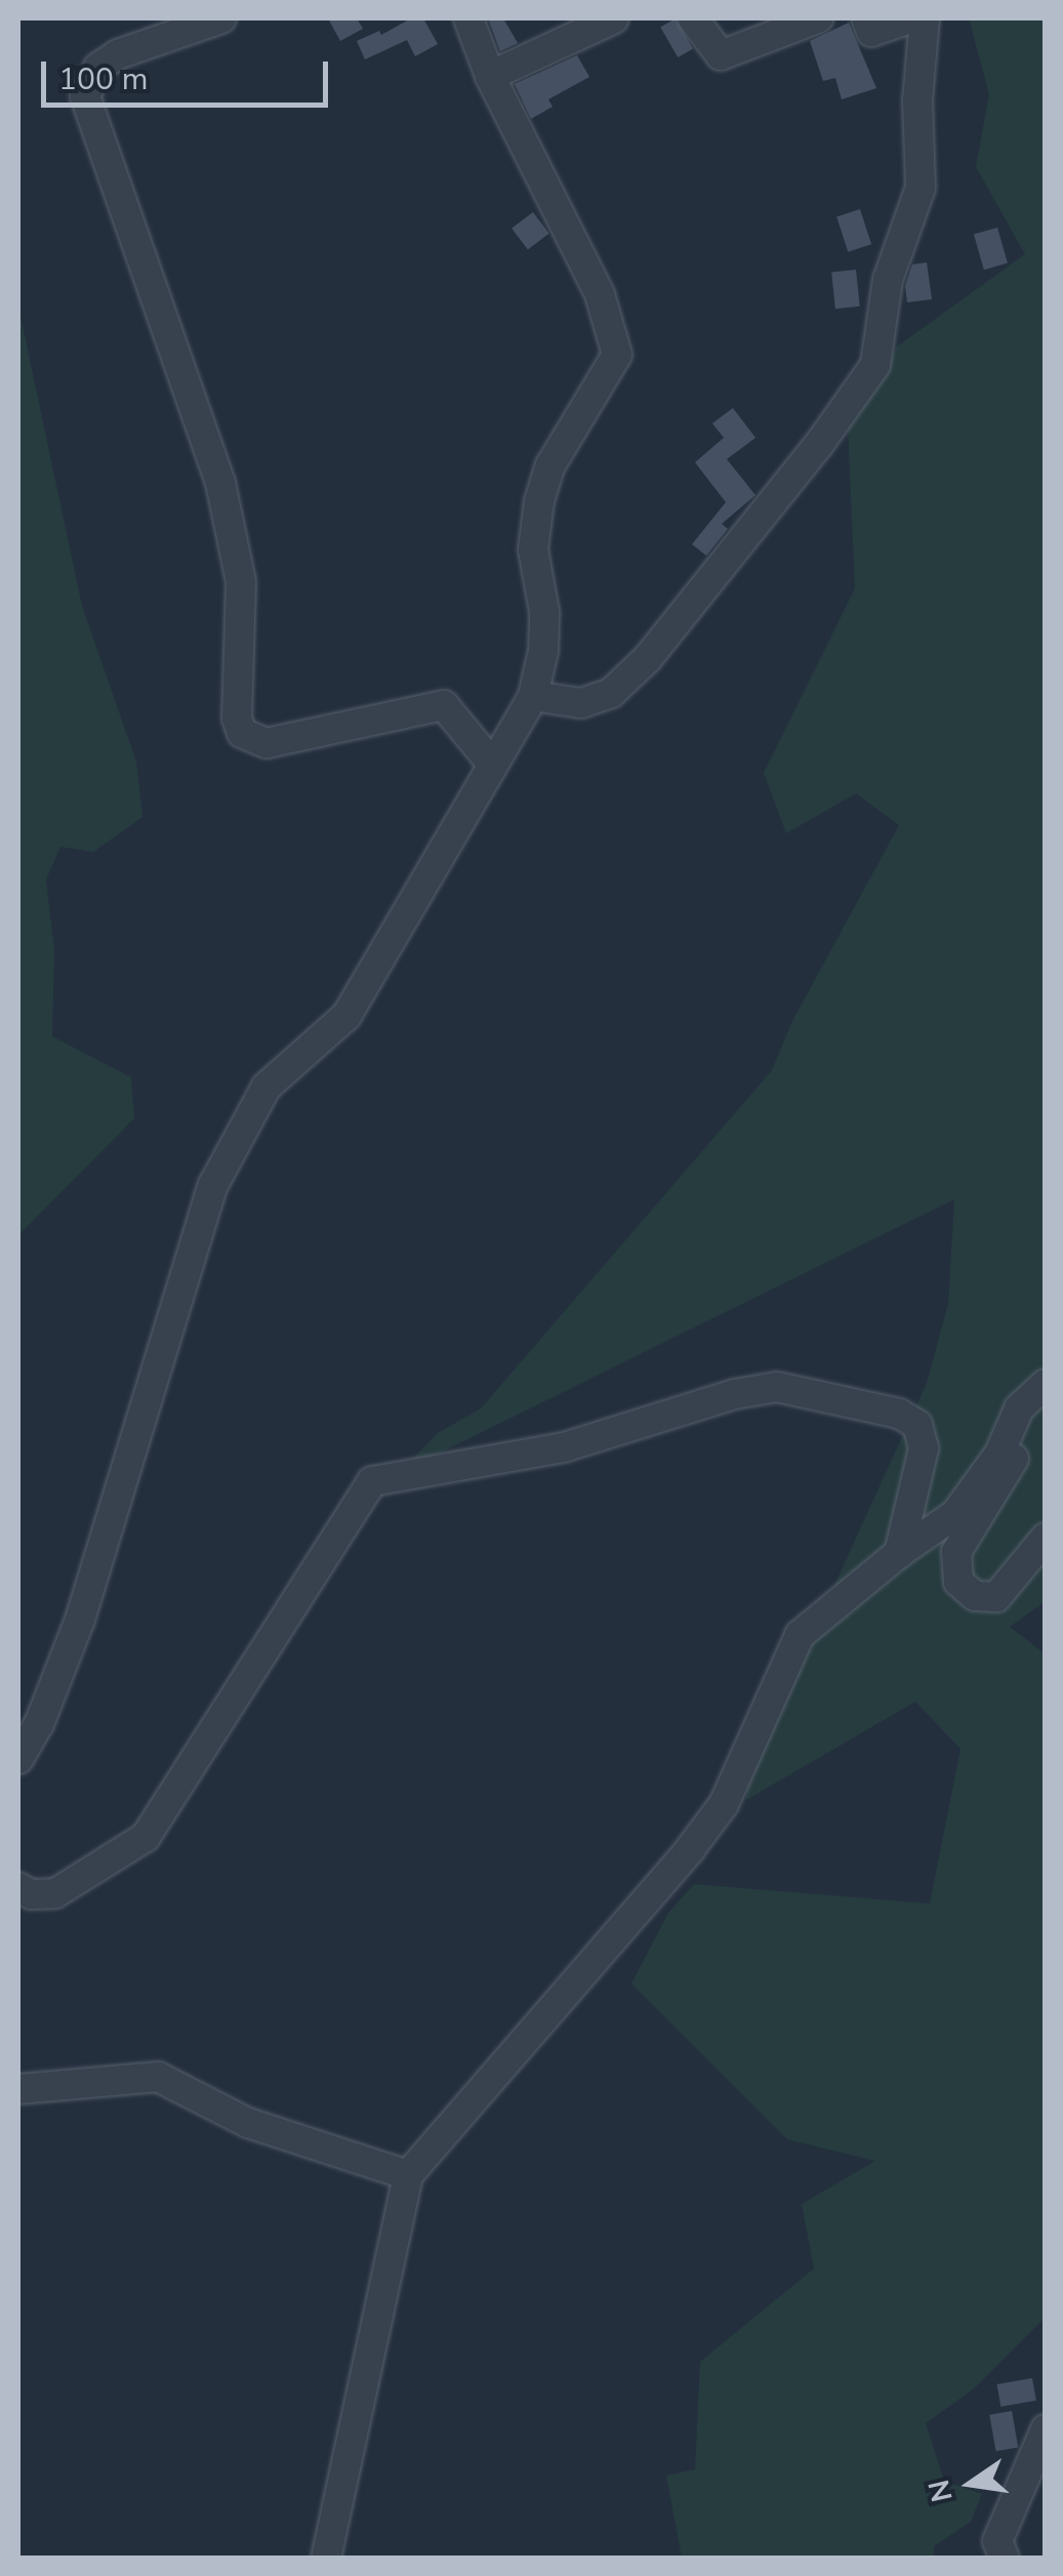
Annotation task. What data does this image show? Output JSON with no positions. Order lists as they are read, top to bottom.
{
  "scale_bar": "100 m",
  "north": "left"
}
